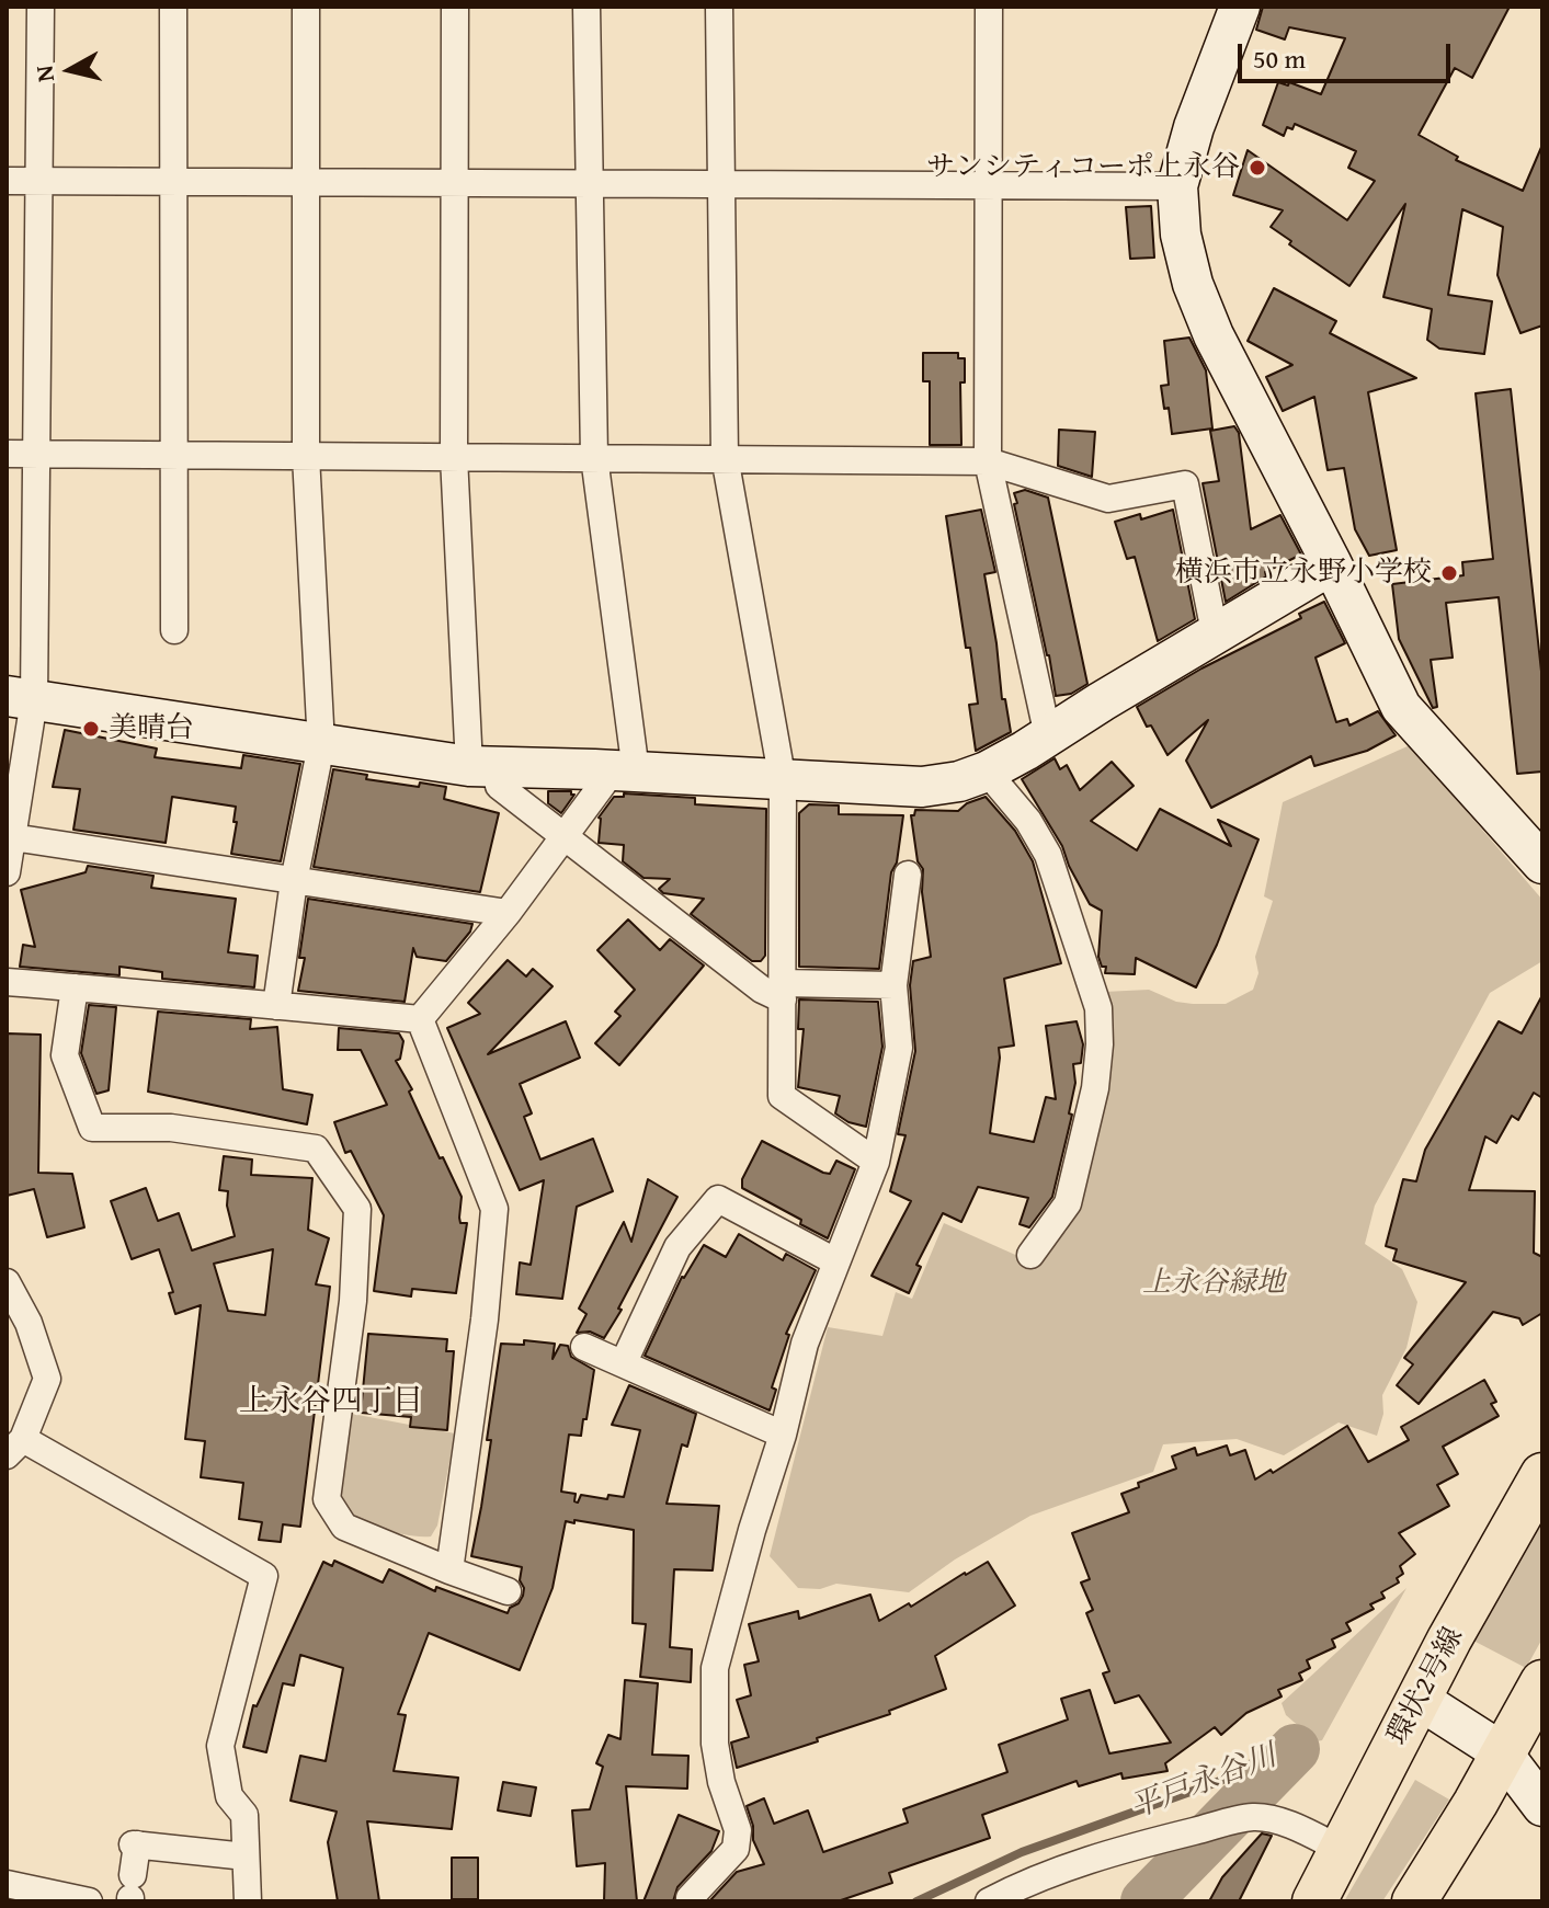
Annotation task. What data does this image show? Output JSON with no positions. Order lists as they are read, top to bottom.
{
  "streets": {
    "main road": ["環状2号線"]
  },
  "districts": ["上永谷四丁目"],
  "water": ["平戸永谷川"],
  "parks": ["上永谷緑地"],
  "places": ["サンシティコーポ上永谷", "横浜市立永野小学校", "美晴台"],
  "scale_bar": "50 m",
  "north": "left"
}
